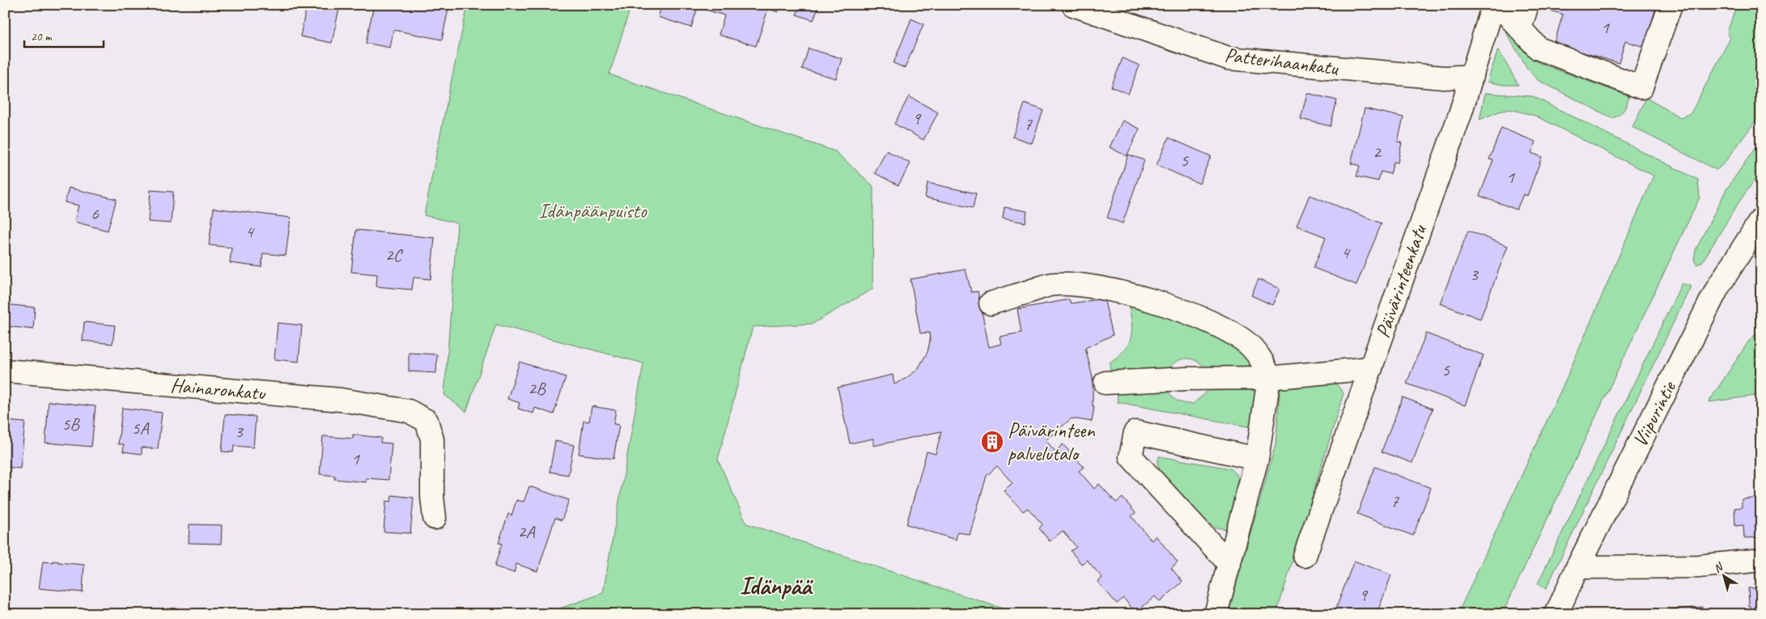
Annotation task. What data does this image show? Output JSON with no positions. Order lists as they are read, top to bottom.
{
  "streets": {
    "street": [
      "Patterihaankatu",
      "Päivärinteenkatu",
      "Hainaronkatu",
      "Viipurintie"
    ]
  },
  "crossings": [
    ["Patterihaankatu", "Päivärinteenkatu"]
  ],
  "districts": ["Idänpää"],
  "parks": ["Idänpäänpuisto"],
  "places": {
    "building": ["Päivärinteen palvelutalo"]
  },
  "house_numbers": [
    "1",
    "9",
    "7",
    "2",
    "5",
    "1",
    "6",
    "4",
    "4",
    "2C",
    "3",
    "5",
    "2B",
    "5B",
    "5A",
    "3",
    "1",
    "7",
    "2A",
    "9"
  ],
  "scale_bar": "20 m",
  "north": "top left"
}
